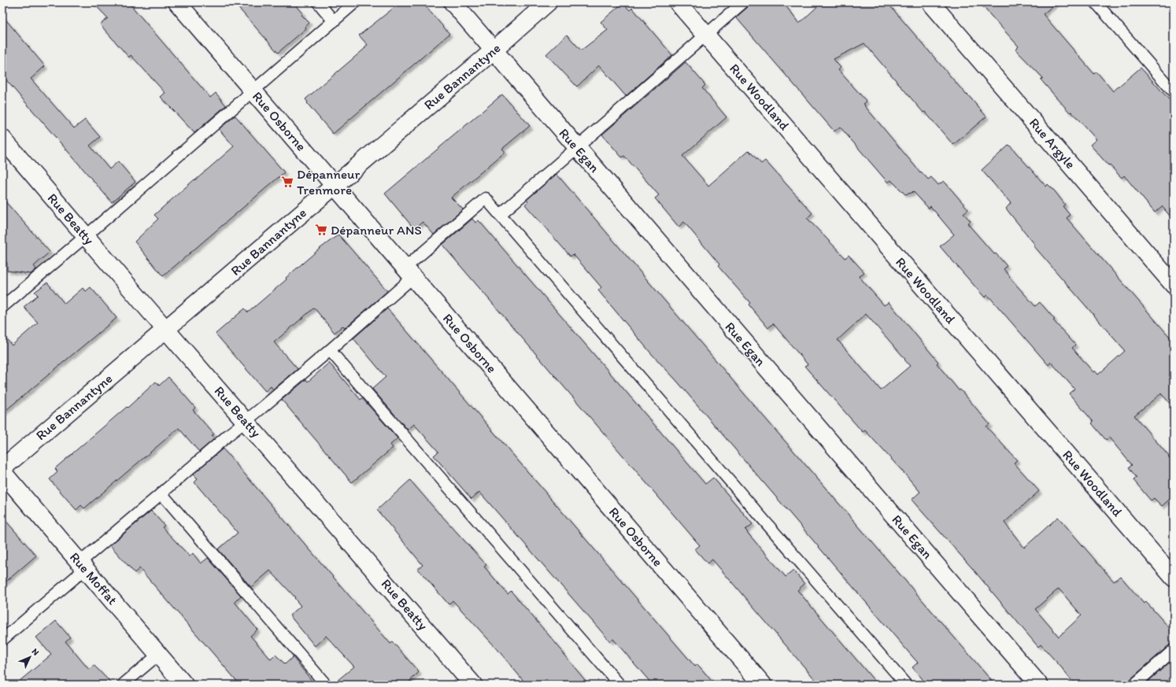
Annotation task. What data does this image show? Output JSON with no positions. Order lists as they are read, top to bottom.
{
  "streets": {
    "street": [
      "Rue Bannantyne",
      "Rue Woodland",
      "Rue Osborne",
      "Rue Argyle",
      "Rue Egan",
      "Rue Beatty",
      "Rue Moffat"
    ]
  },
  "crossings": [
    ["Rue Bannantyne", "Rue Osborne"],
    ["Rue Bannantyne", "Rue Egan"],
    ["Rue Bannantyne", "Rue Beatty"]
  ],
  "places": {
    "supermarket": ["Dépanneur Trenmore", "Dépanneur ANS"]
  },
  "north": "top right"
}
